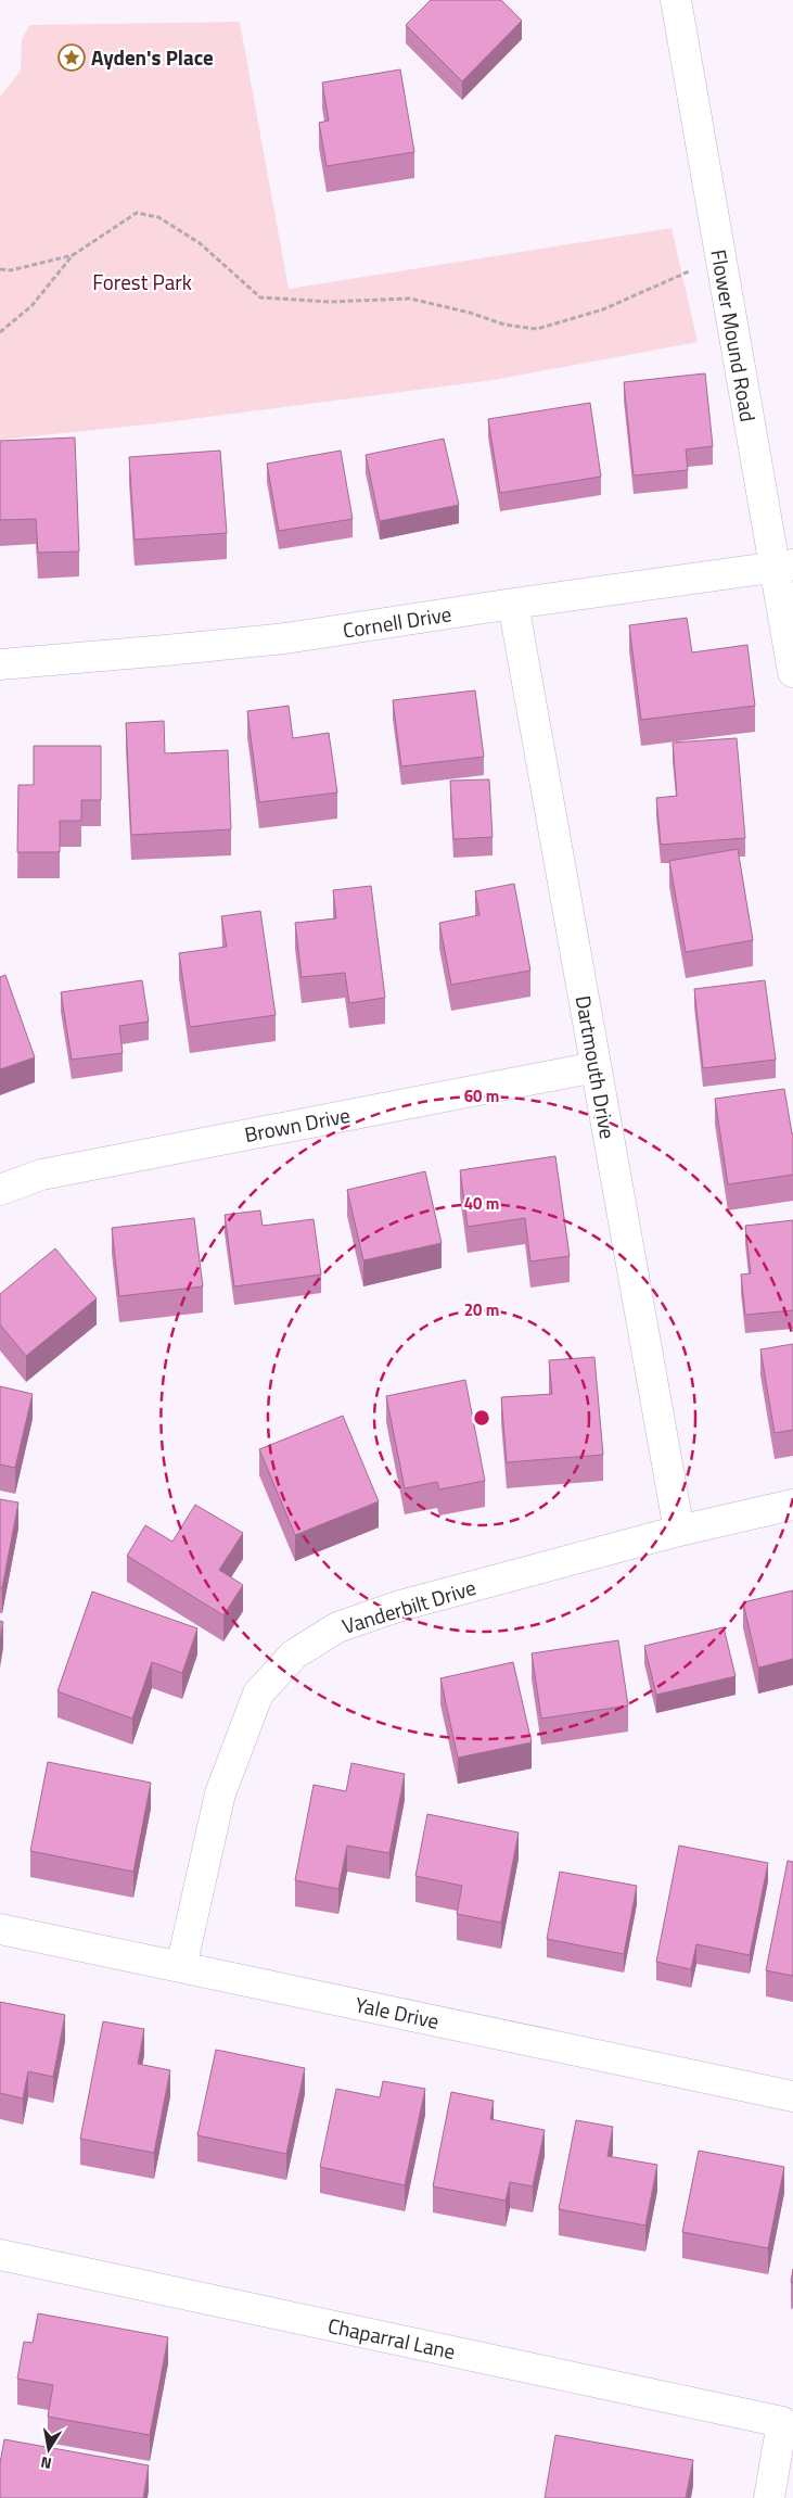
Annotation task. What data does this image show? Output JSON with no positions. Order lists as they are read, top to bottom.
{
  "streets": {
    "street": [
      "Flower Mound Road",
      "Cornell Drive",
      "Dartmouth Drive",
      "Brown Drive",
      "Vanderbilt Drive",
      "Yale Drive",
      "Chaparral Lane"
    ]
  },
  "crossings": [
    ["Flower Mound Road", "Cornell Drive"],
    ["Cornell Drive", "Dartmouth Drive"],
    ["Dartmouth Drive", "Brown Drive"],
    ["Dartmouth Drive", "Vanderbilt Drive"],
    ["Vanderbilt Drive", "Yale Drive"]
  ],
  "parks": ["Forest Park"],
  "places": {
    "place": ["Ayden's Place"]
  },
  "north": "bottom",
  "rings": ["60 m", "40 m", "20 m"]
}
